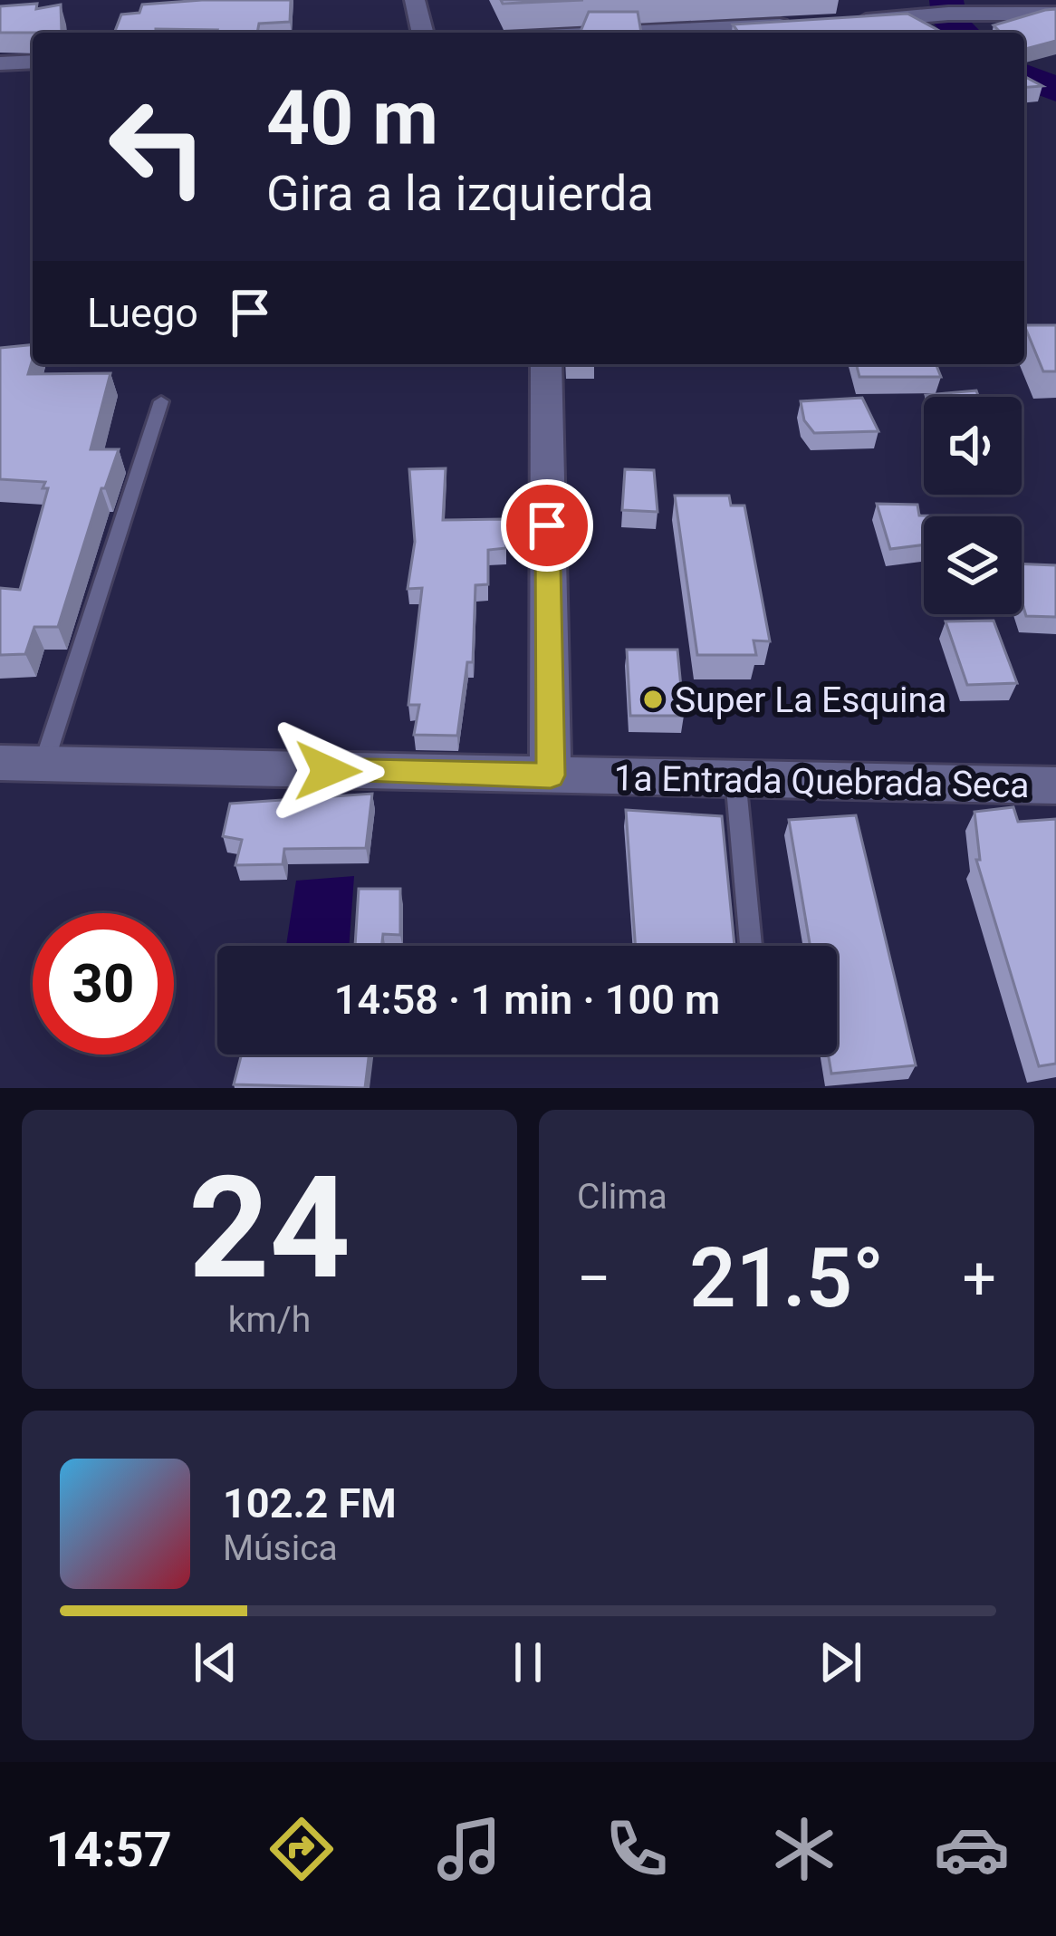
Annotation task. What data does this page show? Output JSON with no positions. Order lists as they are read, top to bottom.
{
  "streets": {
    "street": ["1a Entrada Quebrada Seca"]
  },
  "places": ["Super La Esquina"],
  "page": {
    "turn": ["40 m", "Gira a la izquierda"],
    "then": "Luego",
    "limit": "30",
    "trip": "14:58 · 1 min · 100 m",
    "tile": [
      ["24", "km/h"],
      "Clima"
    ],
    "heat": ["−", "21.5°", "+"],
    "song": ["102.2 FM", "Música"],
    "tabs": "14:57"
  }
}
